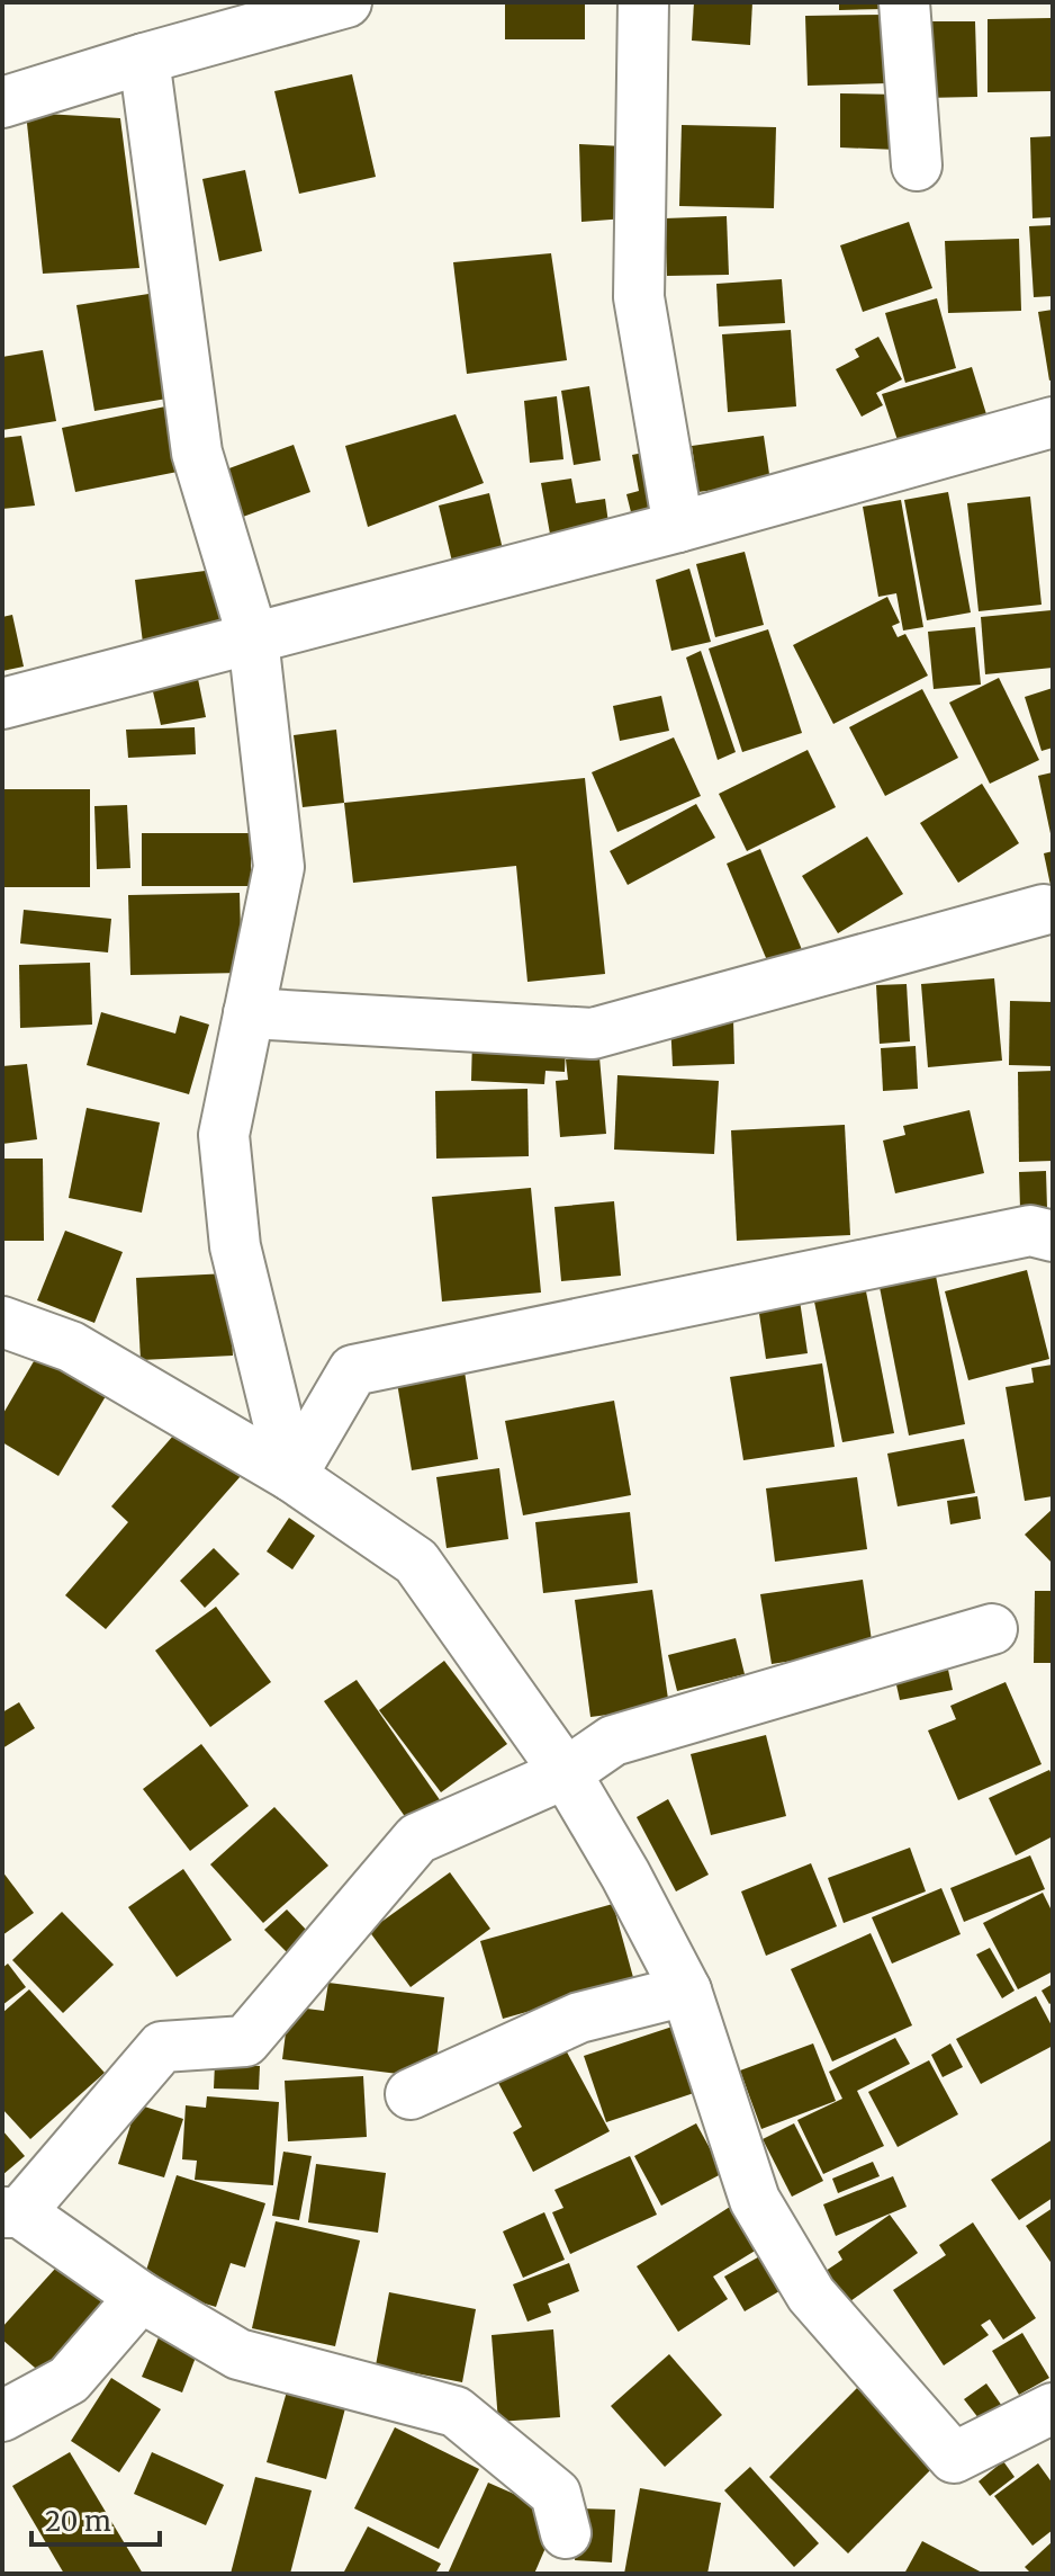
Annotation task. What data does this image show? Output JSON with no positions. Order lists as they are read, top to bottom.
{
  "scale_bar": "20 m"
}
